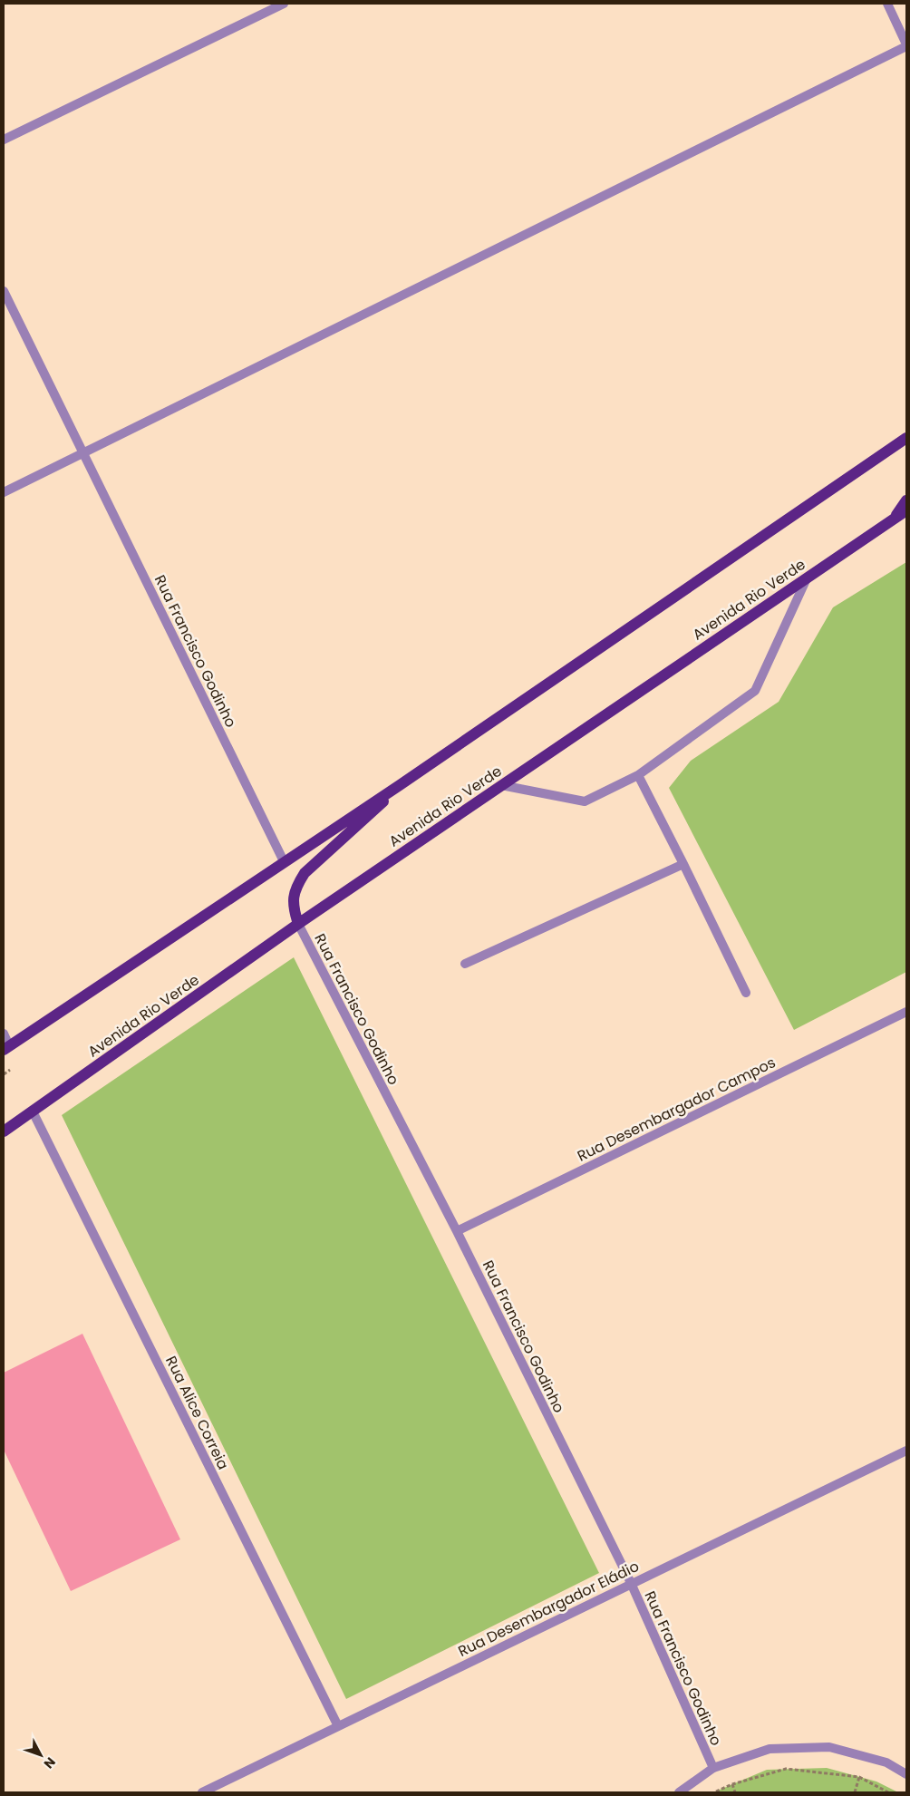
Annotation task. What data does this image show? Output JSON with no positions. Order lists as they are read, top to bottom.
{
  "streets": {
    "main road": ["Avenida Rio Verde"],
    "street": [
      "Rua Francisco Godinho",
      "Rua Desembargador Campos",
      "Rua Alice Correia",
      "Rua Desembargador Eládio"
    ]
  },
  "crossings": [
    ["Avenida Rio Verde", "Rua Francisco Godinho"],
    ["Avenida Rio Verde", "Rua Alice Correia"],
    ["Rua Francisco Godinho", "Rua Desembargador Campos"],
    ["Rua Francisco Godinho", "Rua Desembargador Eládio"],
    ["Rua Alice Correia", "Rua Desembargador Eládio"]
  ],
  "north": "bottom right"
}
